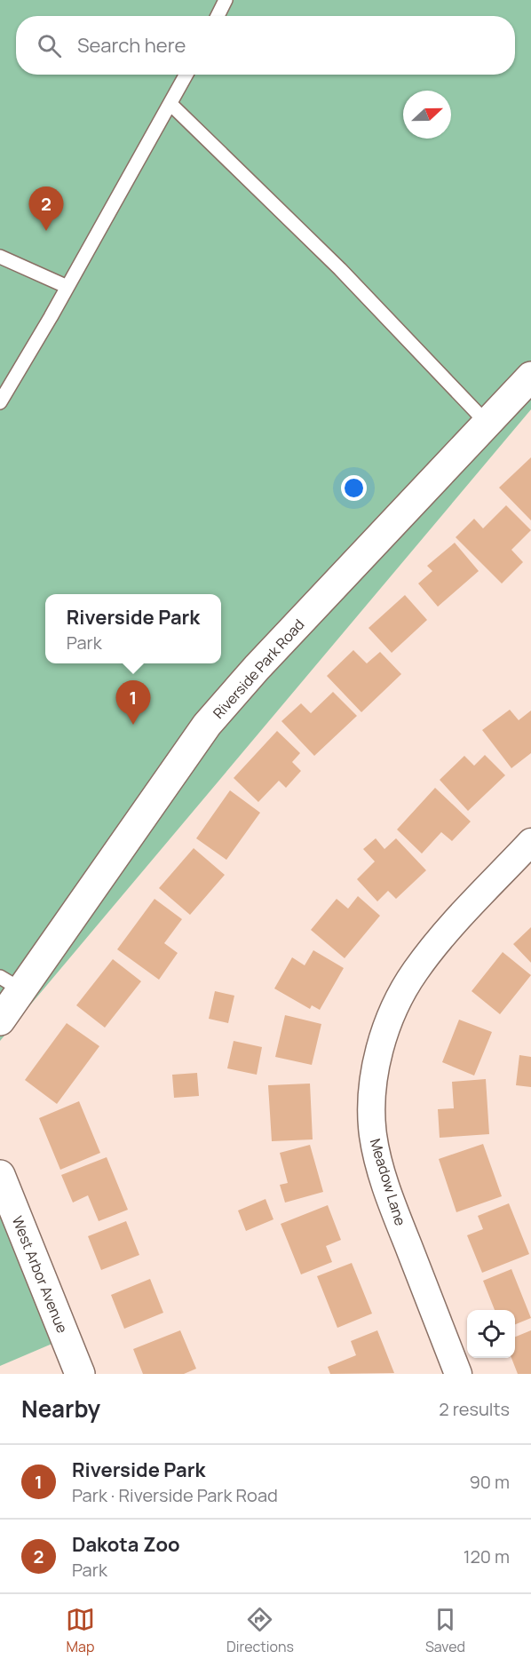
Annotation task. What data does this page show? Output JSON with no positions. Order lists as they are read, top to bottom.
{
  "streets": {
    "main road": ["Riverside Park Road", "West Arbor Avenue"],
    "street": ["Meadow Lane"]
  },
  "north": "right",
  "page": {
    "search": "Search here",
    "pins": ["2", "1"],
    "popup": ["Riverside Park", "Park"],
    "heading": ["Nearby", "2 results"],
    "list": [
      {
        "mark": "1",
        "name": "Riverside Park",
        "note": "Park · Riverside Park Road",
        "value": "90 m"
      },
      {
        "mark": "2",
        "name": "Dakota Zoo",
        "note": "Park",
        "value": "120 m"
      }
    ],
    "nav": ["Map", "Directions", "Saved"]
  }
}
